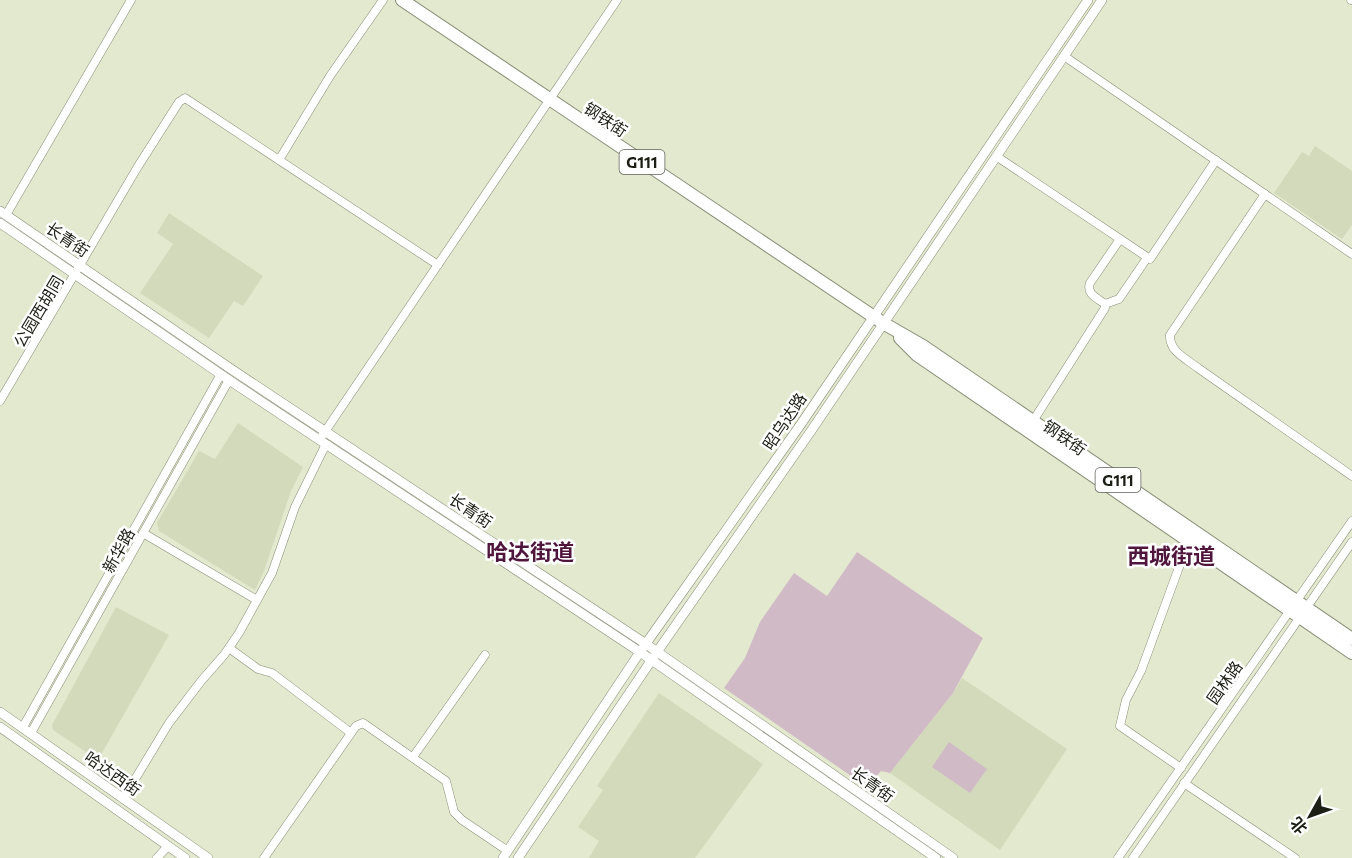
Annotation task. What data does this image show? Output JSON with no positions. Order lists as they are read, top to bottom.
{
  "streets": {
    "highway": ["钢铁街", "G111"],
    "main road": ["长青街", "昭乌达路", "哈达西街"],
    "street": ["公园西胡同", "新华路", "园林路"]
  },
  "crossings": [
    ["钢铁街", "昭乌达路"],
    ["钢铁街", "园林路"],
    ["长青街", "公园西胡同"],
    ["长青街", "昭乌达路"],
    ["长青街", "新华路"],
    ["新华路", "哈达西街"]
  ],
  "districts": ["哈达街道", "西城街道"],
  "north": "bottom left"
}
